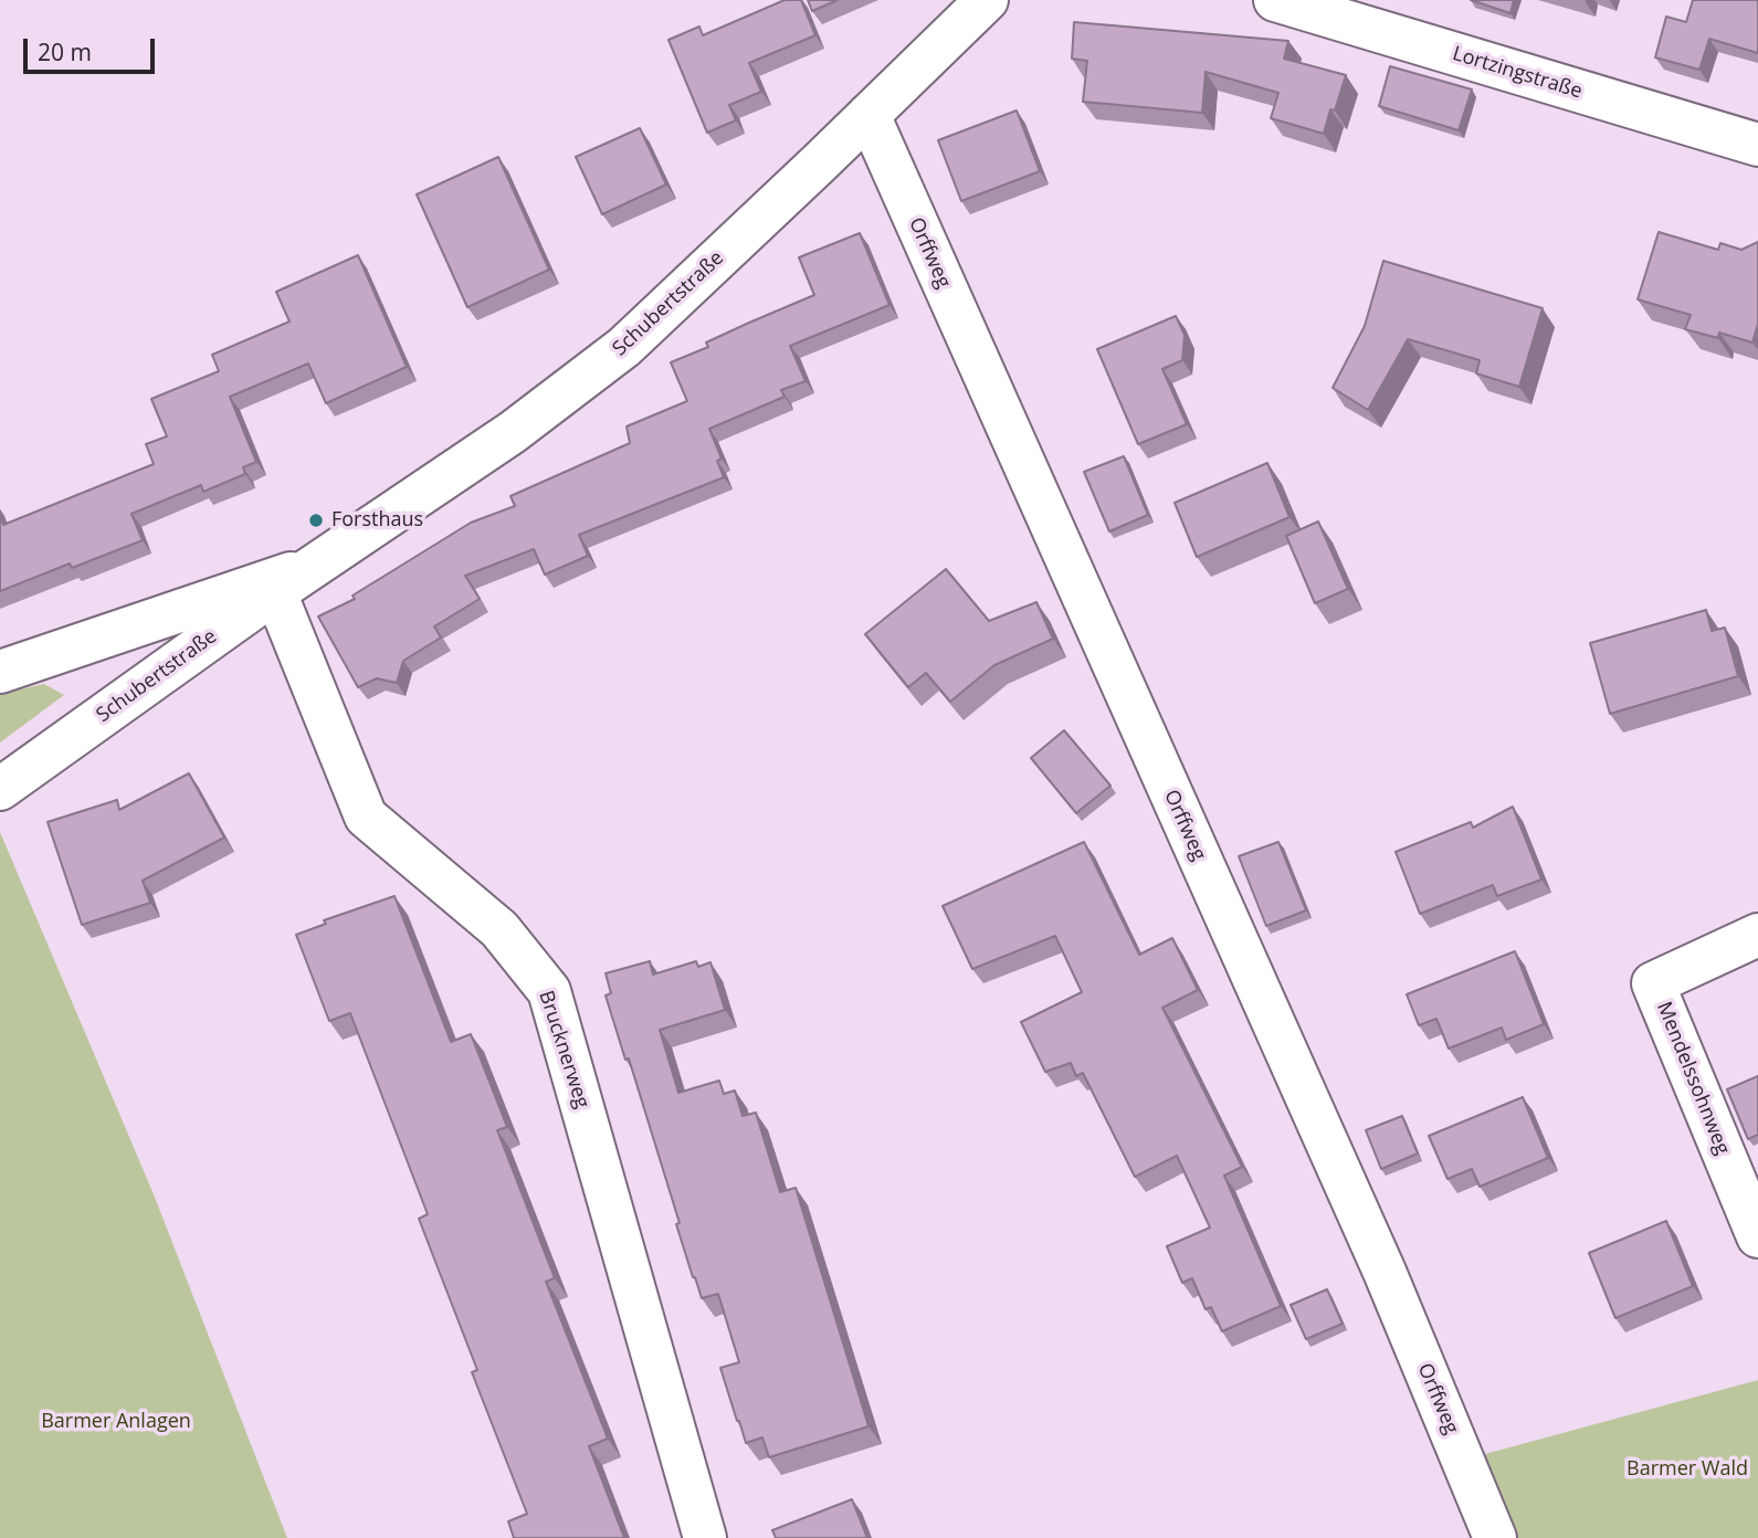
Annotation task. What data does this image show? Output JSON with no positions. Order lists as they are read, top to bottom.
{
  "streets": {
    "street": [
      "Lortzingstraße",
      "Orffweg",
      "Schubertstraße",
      "Brucknerweg",
      "Mendelssohnweg"
    ]
  },
  "crossings": [
    ["Orffweg", "Schubertstraße"],
    ["Schubertstraße", "Brucknerweg"]
  ],
  "parks": ["Barmer Anlagen", "Barmer Wald"],
  "places": ["Forsthaus"],
  "scale_bar": "20 m"
}
